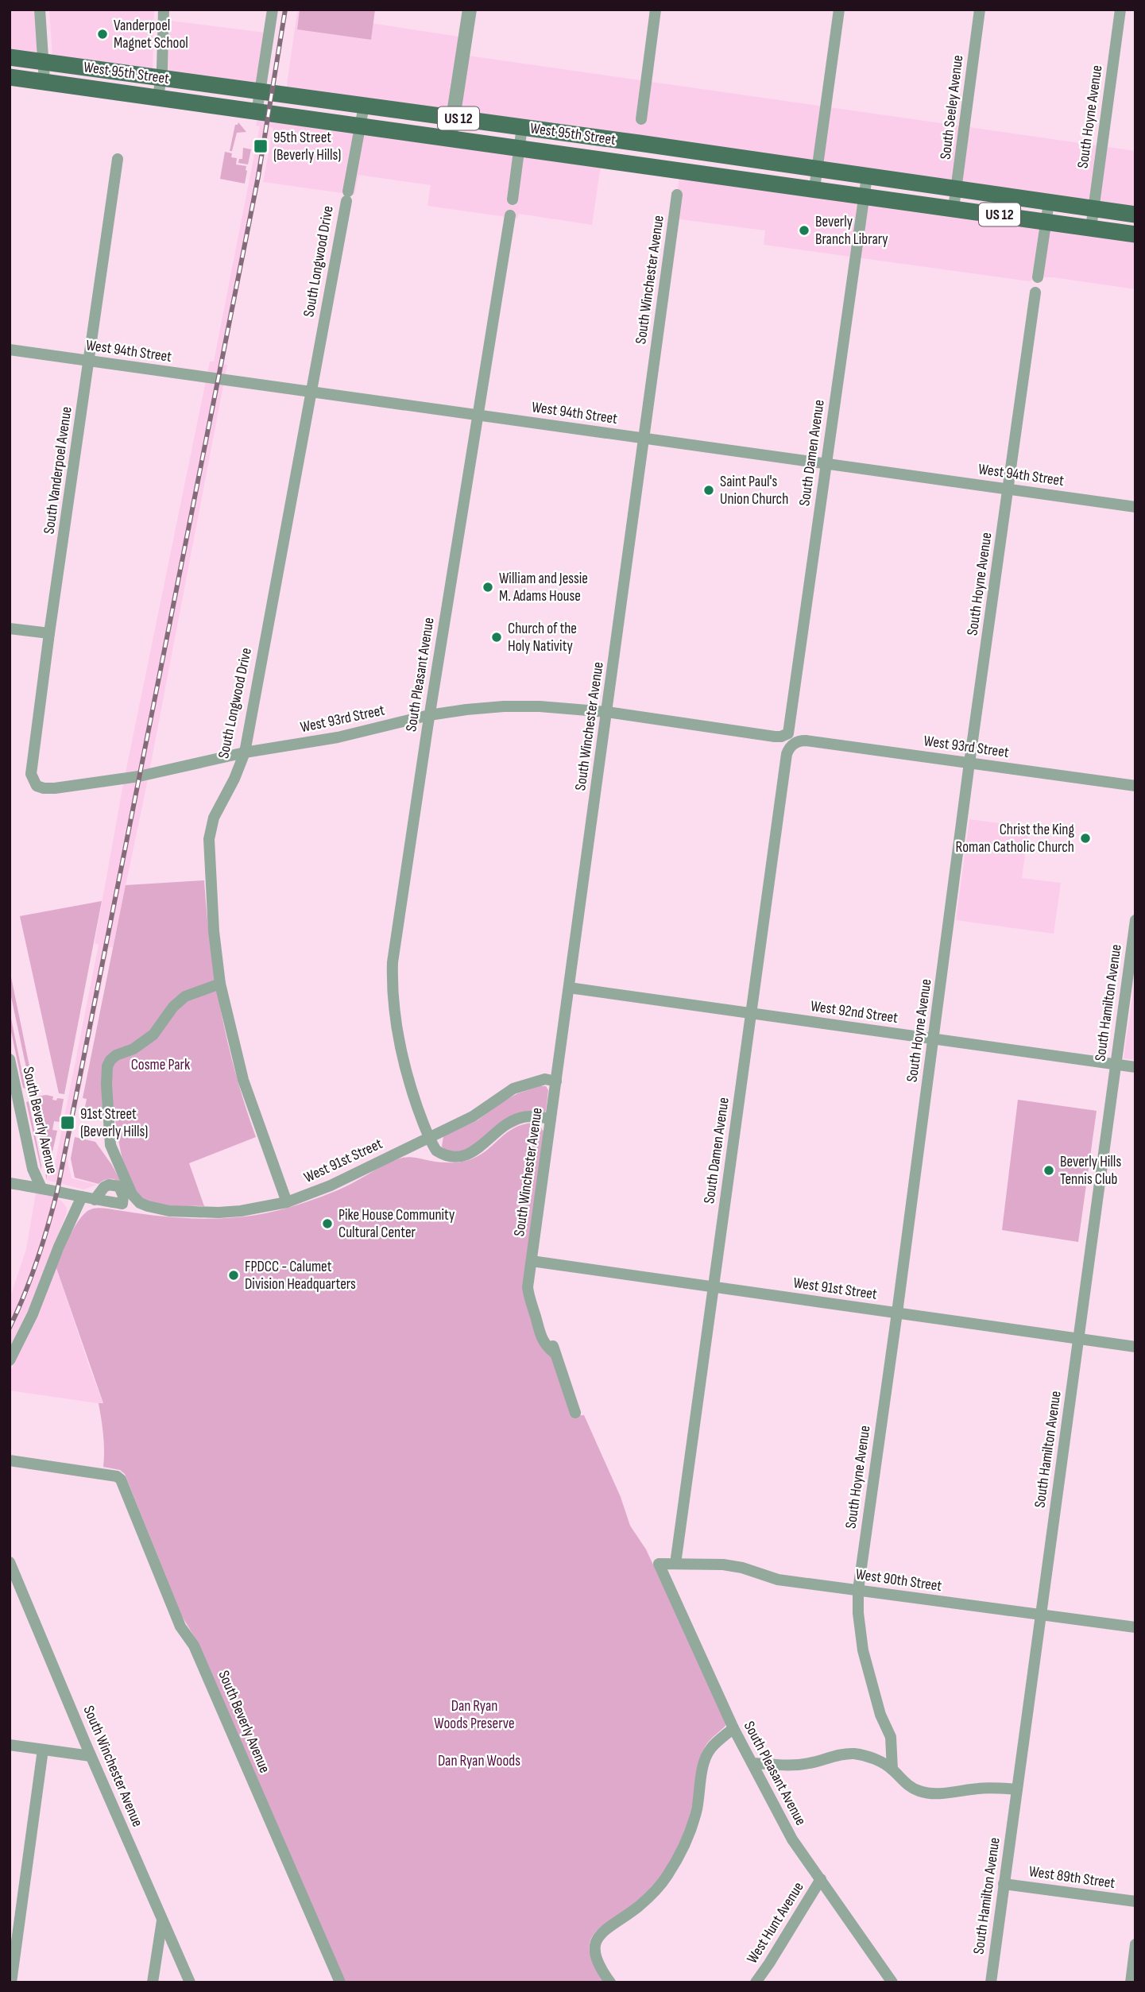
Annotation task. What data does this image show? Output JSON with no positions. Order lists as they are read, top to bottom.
{
  "streets": {
    "main road": ["West 95th Street", "US 12"],
    "street": [
      "South Seeley Avenue",
      "South Hoyne Avenue",
      "South Longwood Drive",
      "South Winchester Avenue",
      "West 94th Street",
      "South Damen Avenue",
      "South Vanderpoel Avenue",
      "South Pleasant Avenue",
      "West 93rd Street",
      "South Hamilton Avenue",
      "West 92nd Street",
      "South Beverly Avenue",
      "West 91st Street",
      "West 90th Street",
      "West 89th Street",
      "West Hunt Avenue"
    ]
  },
  "crossings": [
    ["West 95th Street", "South Seeley Avenue"],
    ["West 95th Street", "South Hoyne Avenue"],
    ["West 95th Street", "South Longwood Drive"],
    ["West 95th Street", "South Damen Avenue"],
    ["South Hoyne Avenue", "West 94th Street"],
    ["South Hoyne Avenue", "West 93rd Street"],
    ["South Hoyne Avenue", "West 92nd Street"],
    ["South Hoyne Avenue", "West 91st Street"],
    ["South Hoyne Avenue", "West 90th Street"],
    ["South Longwood Drive", "West 94th Street"],
    ["South Longwood Drive", "West 93rd Street"],
    ["South Longwood Drive", "West 91st Street"],
    ["South Winchester Avenue", "West 94th Street"],
    ["South Winchester Avenue", "West 93rd Street"],
    ["South Winchester Avenue", "West 92nd Street"],
    ["South Winchester Avenue", "West 91st Street"],
    ["West 94th Street", "South Damen Avenue"],
    ["West 94th Street", "South Vanderpoel Avenue"],
    ["West 94th Street", "South Pleasant Avenue"],
    ["South Damen Avenue", "West 93rd Street"],
    ["South Damen Avenue", "West 92nd Street"],
    ["South Damen Avenue", "West 91st Street"],
    ["South Damen Avenue", "West 90th Street"],
    ["South Vanderpoel Avenue", "West 93rd Street"],
    ["South Pleasant Avenue", "West 93rd Street"],
    ["South Pleasant Avenue", "West 91st Street"],
    ["South Pleasant Avenue", "West 90th Street"],
    ["South Pleasant Avenue", "West Hunt Avenue"],
    ["South Hamilton Avenue", "West 92nd Street"],
    ["South Hamilton Avenue", "West 91st Street"],
    ["South Hamilton Avenue", "West 90th Street"],
    ["South Hamilton Avenue", "West 89th Street"]
  ],
  "parks": ["Cosme Park", "Dan Ryan Woods Preserve", "Dan Ryan Woods"],
  "places": {
    "other": [
      "Vanderpoel Magnet School",
      "Beverly Branch Library",
      "Saint Paul's Union Church",
      "William and Jessie M. Adams House",
      "Church of the Holy Nativity",
      "Christ the King Roman Catholic Church",
      "Beverly Hills Tennis Club",
      "Pike House Community Cultural Center",
      "FPDCC - Calumet Division Headquarters"
    ],
    "transit": ["95th Street (Beverly Hills)", "91st Street (Beverly Hills)"]
  }
}
